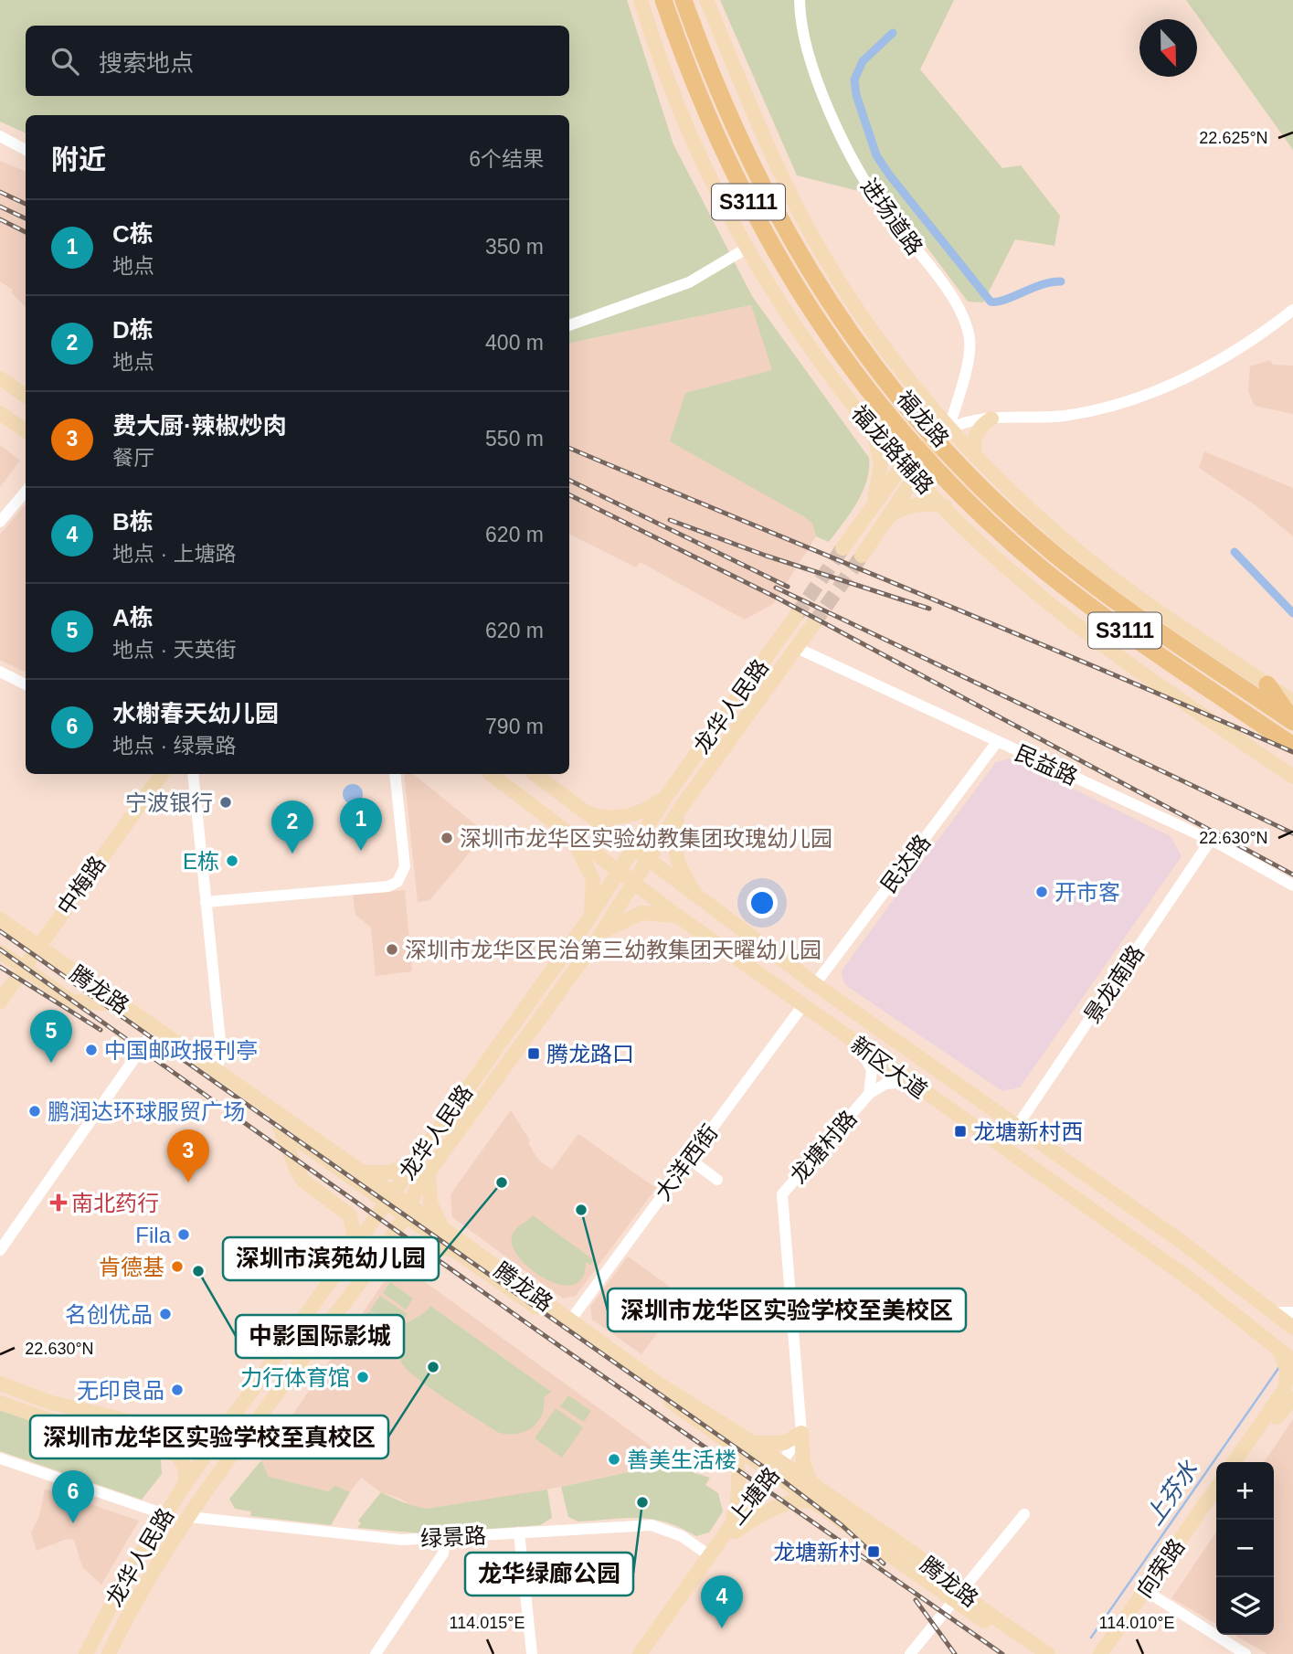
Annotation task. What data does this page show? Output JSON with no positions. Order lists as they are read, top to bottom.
{
  "streets": {
    "highway": ["S3111", "福龙路"],
    "main road": [
      "福龙路辅路",
      "龙华人民路",
      "中梅路",
      "腾龙路",
      "新区大道",
      "上塘路",
      "向荣路"
    ],
    "street": [
      "进场道路",
      "民益路",
      "民达路",
      "景龙南路",
      "龙塘村路",
      "大洋西街",
      "绿景路"
    ]
  },
  "crossings": [
    ["龙华人民路", "民益路"],
    ["龙华人民路", "腾龙路"],
    ["龙华人民路", "新区大道"],
    ["龙华人民路", "绿景路"],
    ["民益路", "民达路"],
    ["民益路", "景龙南路"],
    ["民达路", "新区大道"],
    ["中梅路", "腾龙路"],
    ["景龙南路", "新区大道"],
    ["腾龙路", "大洋西街"],
    ["腾龙路", "上塘路"],
    ["新区大道", "龙塘村路"],
    ["新区大道", "大洋西街"],
    ["上塘路", "绿景路"]
  ],
  "water": ["上芬水"],
  "places": {
    "other": [
      "宁波银行",
      "深圳市龙华区实验幼教集团玫瑰幼儿园",
      "E栋",
      "开市客",
      "深圳市龙华区民治第三幼教集团天曜幼儿园",
      "中国邮政报刊亭",
      "鹏润达环球服贸广场",
      "深圳市滨苑幼儿园",
      "深圳市龙华区实验学校至美校区",
      "Fila",
      "肯德基",
      "中影国际影城",
      "名创优品",
      "深圳市龙华区实验学校至真校区",
      "力行体育馆",
      "无印良品",
      "善美生活楼",
      "龙华绿廊公园"
    ],
    "transit": ["腾龙路口", "龙塘新村西", "龙塘新村"],
    "health": ["南北药行"]
  },
  "north": "bottom",
  "page": {
    "search": "搜索地点",
    "heading": ["附近", "6个结果"],
    "list": [
      {
        "mark": "1",
        "name": "C栋",
        "note": "地点",
        "value": "350 m"
      },
      {
        "mark": "2",
        "name": "D栋",
        "note": "地点",
        "value": "400 m"
      },
      {
        "mark": "3",
        "name": "费大厨·辣椒炒肉",
        "note": "餐厅",
        "value": "550 m"
      },
      {
        "mark": "4",
        "name": "B栋",
        "note": "地点 · 上塘路",
        "value": "620 m"
      },
      {
        "mark": "5",
        "name": "A栋",
        "note": "地点 · 天英街",
        "value": "620 m"
      },
      {
        "mark": "6",
        "name": "水榭春天幼儿园",
        "note": "地点 · 绿景路",
        "value": "790 m"
      }
    ],
    "pins": [
      "1",
      "2",
      "5",
      "3",
      "6",
      "4"
    ],
    "map_buttons": ["+", "−"]
  },
  "coordinates": [
    "22.625°N",
    "22.630°N",
    "114.015°E",
    "114.010°E"
  ]
}
